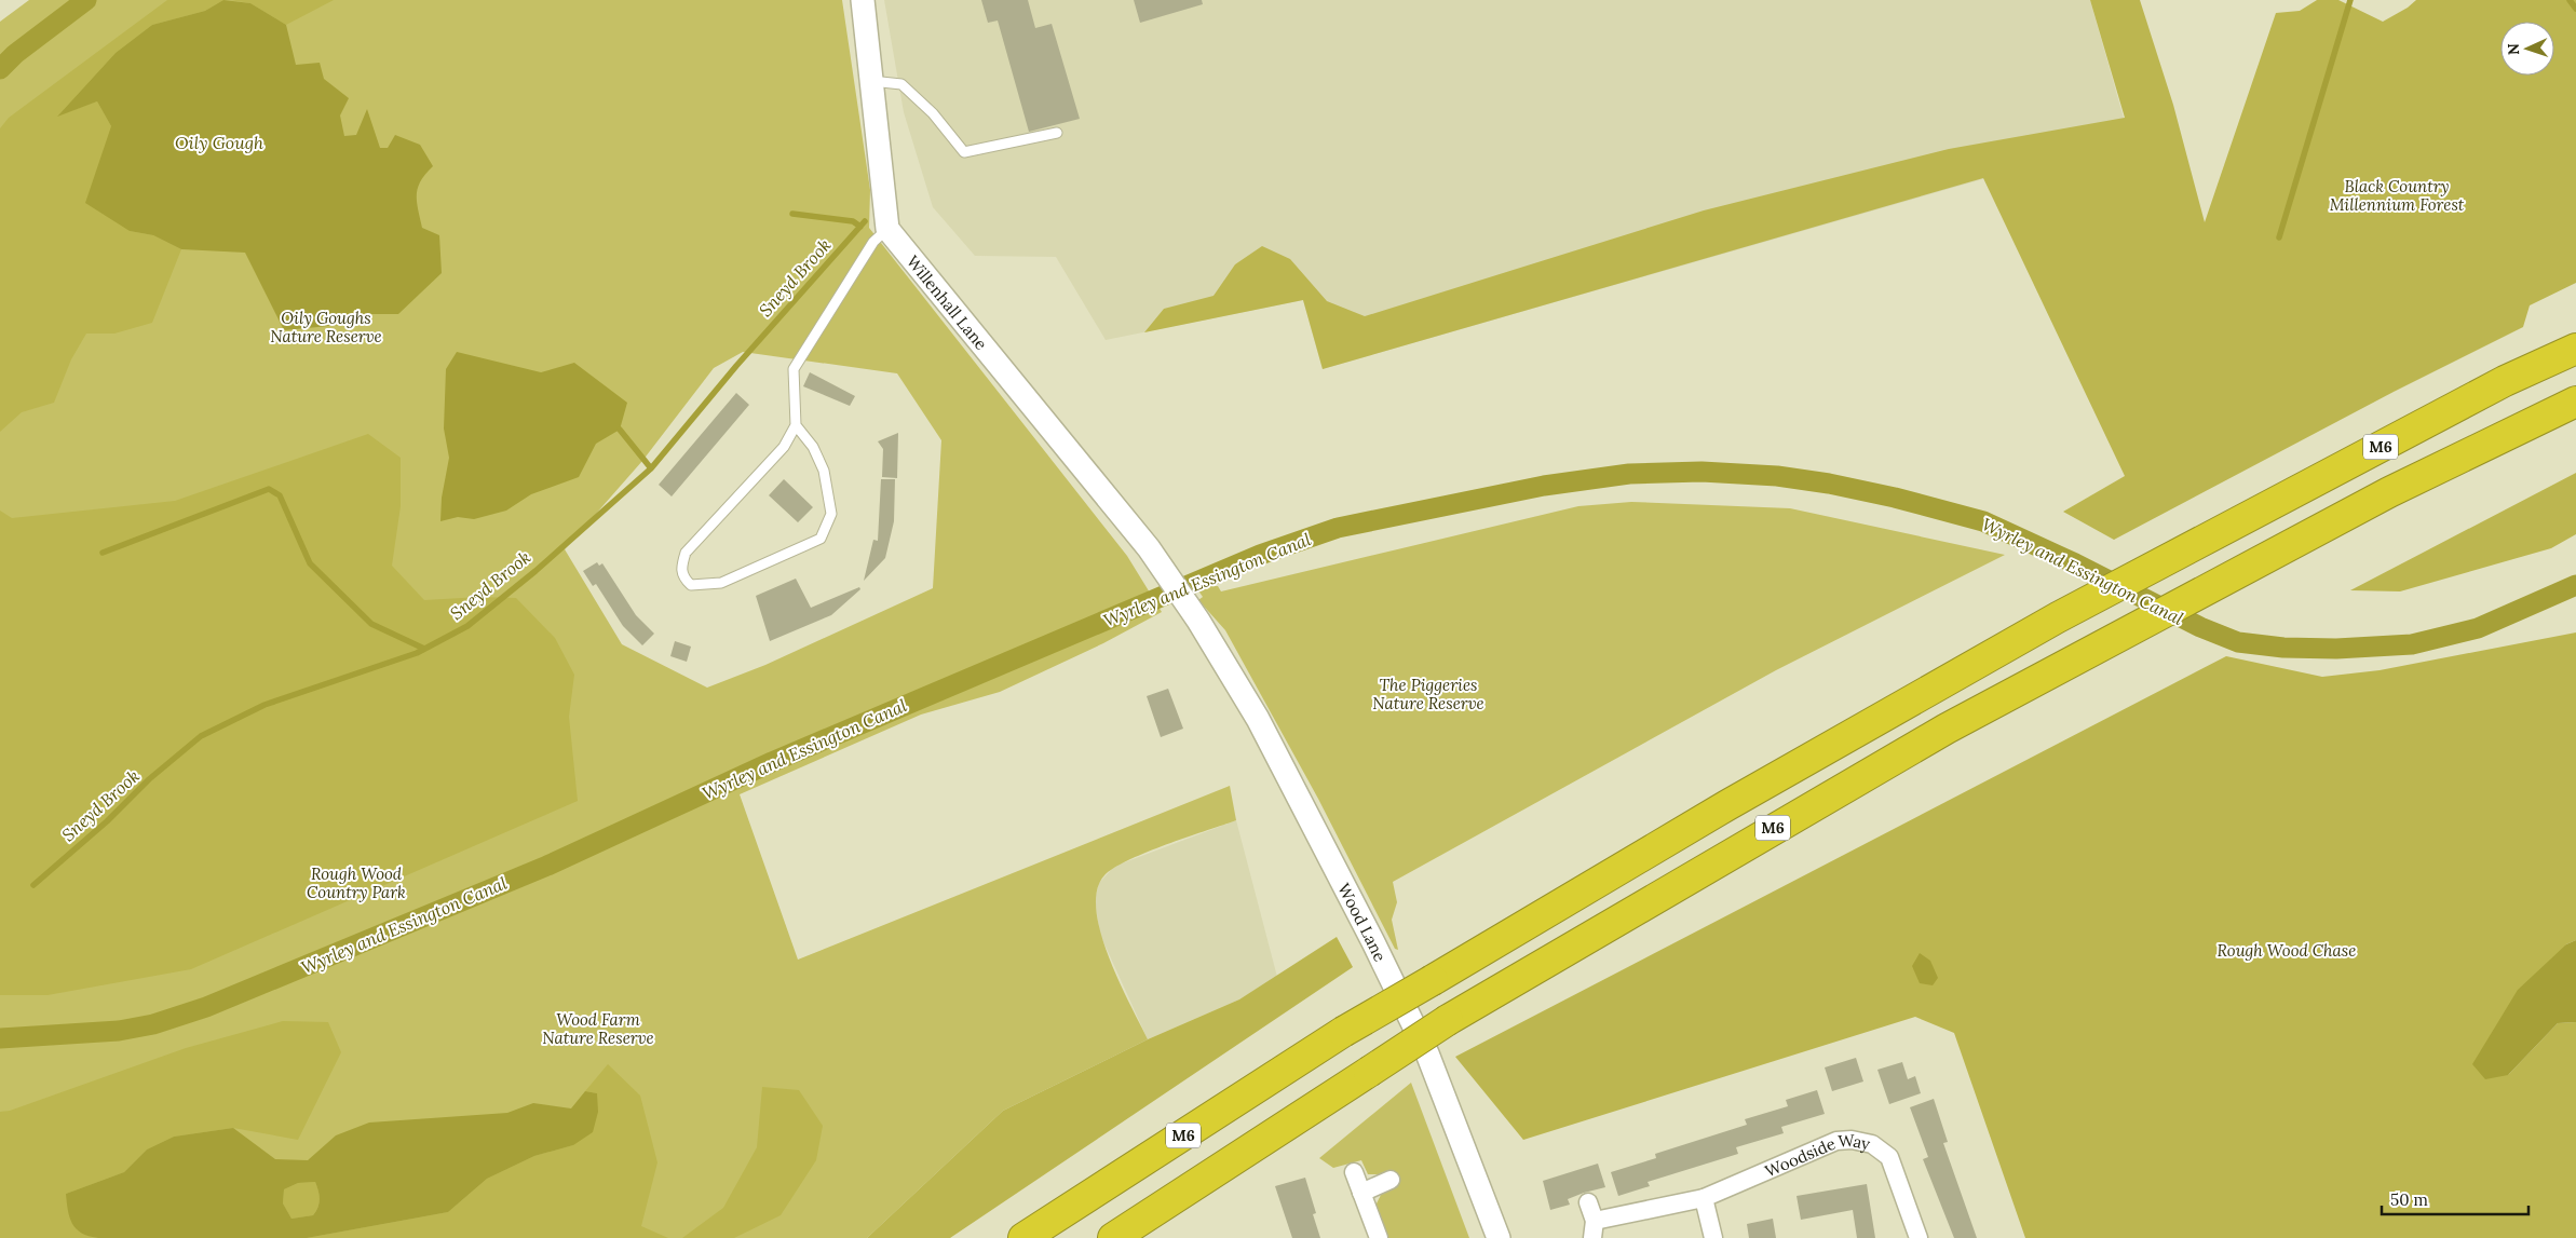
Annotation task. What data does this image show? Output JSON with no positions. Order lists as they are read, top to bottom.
{
  "streets": {
    "highway": ["M6"],
    "street": ["Willenhall Lane", "Wood Lane", "Woodside Way"]
  },
  "crossings": [
    ["Willenhall Lane", "Wood Lane"]
  ],
  "water": ["Oily Gough", "Sneyd Brook", "Wyrley and Essington Canal"],
  "parks": [
    "Black Country Millennium Forest",
    "Oily Goughs Nature Reserve",
    "The Piggeries Nature Reserve",
    "Rough Wood Country Park",
    "Rough Wood Chase",
    "Wood Farm Nature Reserve"
  ],
  "scale_bar": "50 m",
  "north": "left"
}
